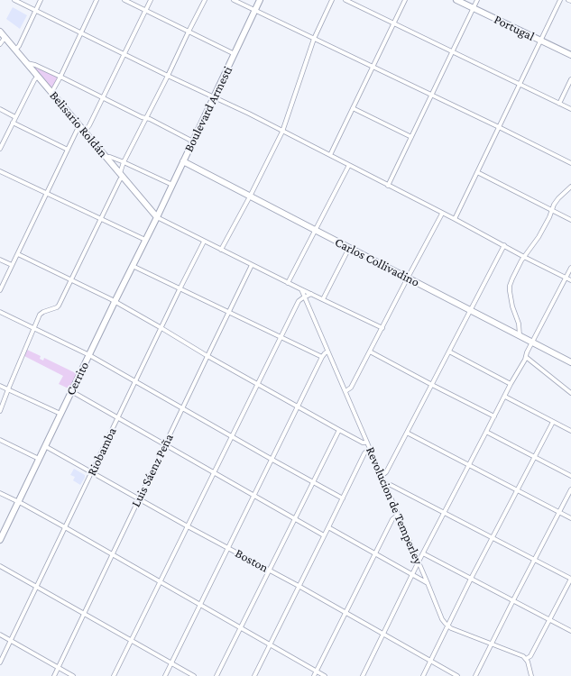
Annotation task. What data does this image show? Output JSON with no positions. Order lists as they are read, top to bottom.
{
  "streets": {
    "street": [
      "Portugal",
      "Boulevard Armesti",
      "Belisario Roldán",
      "Carlos Collivadino",
      "Cerrito",
      "Riobamba",
      "Luis Sáenz Peña",
      "Revolucion de Temperley",
      "Boston"
    ]
  },
  "crossings": [
    ["Boulevard Armesti", "Belisario Roldán"],
    ["Boulevard Armesti", "Carlos Collivadino"],
    ["Boulevard Armesti", "Cerrito"],
    ["Belisario Roldán", "Cerrito"],
    ["Cerrito", "Boston"],
    ["Riobamba", "Boston"],
    ["Luis Sáenz Peña", "Boston"]
  ]
}
